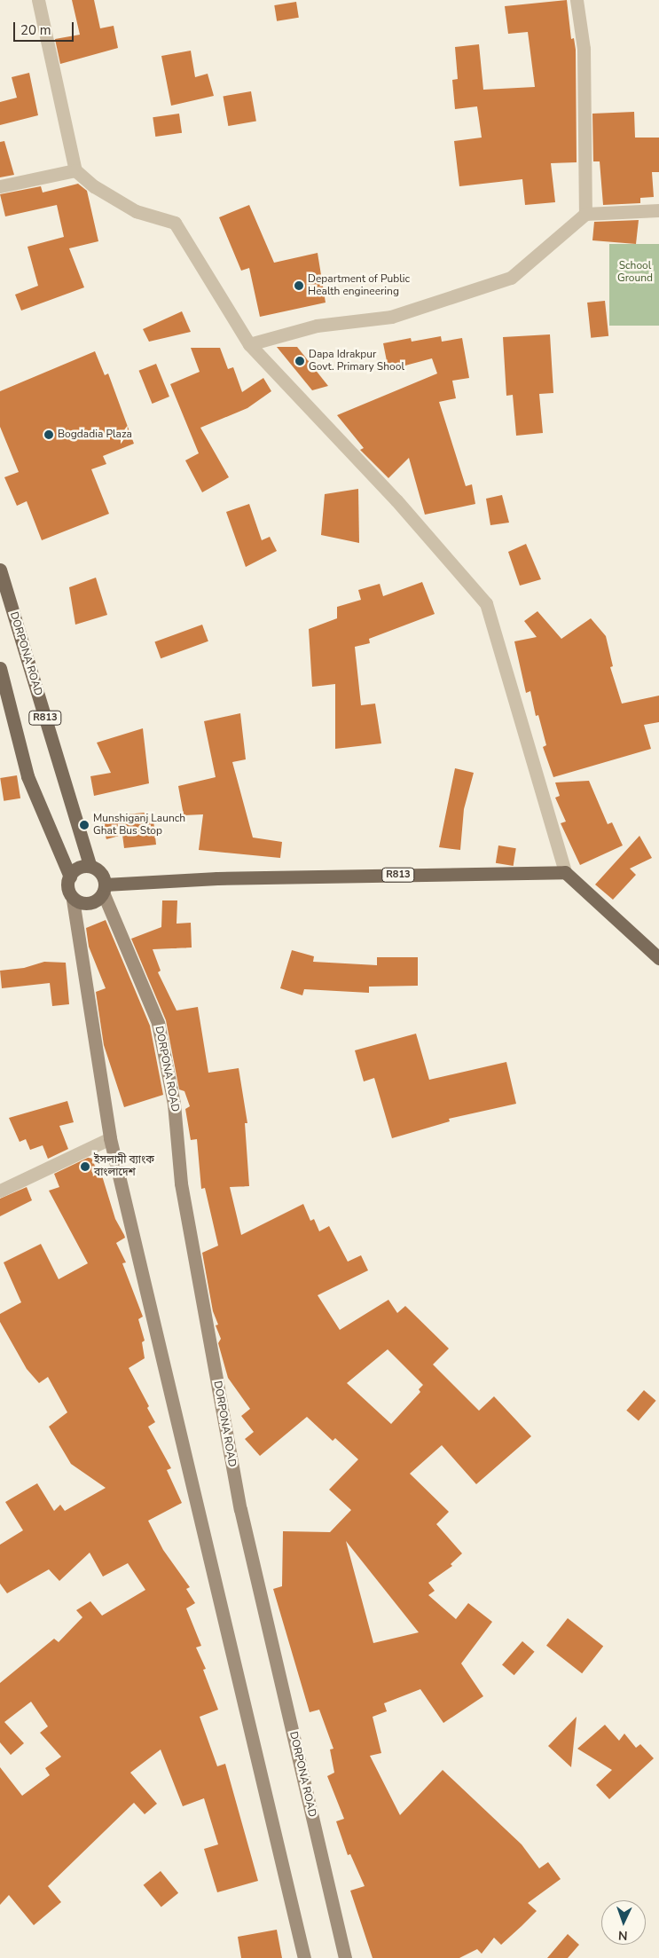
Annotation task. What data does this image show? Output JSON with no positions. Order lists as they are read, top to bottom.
{
  "streets": {
    "main road": ["DORPONA ROAD", "R813"]
  },
  "crossings": [
    ["DORPONA ROAD", "R813"]
  ],
  "parks": ["School Ground"],
  "places": [
    "Department of Public Health engineering",
    "Dapa Idrakpur Govt. Primary Shool",
    "Bogdadia Plaza",
    "Munshiganj Launch Ghat Bus Stop",
    "ইসলামী ব্যাংক বাংলাদেশ"
  ],
  "scale_bar": "20 m",
  "north": "bottom"
}
